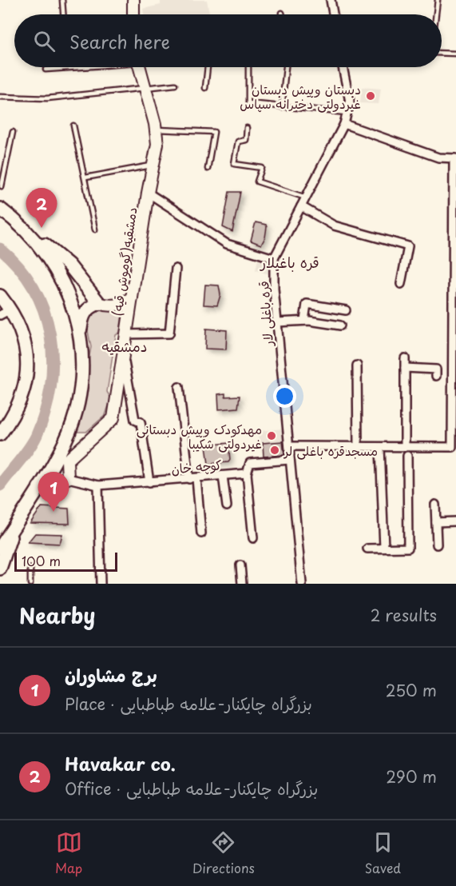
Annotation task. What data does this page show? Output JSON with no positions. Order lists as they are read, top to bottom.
{
  "streets": {
    "main road": ["دمشقیه(گوموش قیه)"],
    "street": ["قره باغلی لار", "کوچه خان"]
  },
  "crossings": [
    ["دمشقیه(گوموش قیه)", "کوچه خان"]
  ],
  "districts": ["قره باغیلار", "دمشقیه"],
  "places": ["دبستان وپیش دبستان غیردولتی دخترانه سپاس", "مهدکودک وپیش دبستانی غیردولتی شکیبا", "مسجدقره باغلی لر"],
  "scale_bar": "100 m",
  "page": {
    "search": "Search here",
    "pins": ["2", "1"],
    "scale": "100 m",
    "heading": ["Nearby", "2 results"],
    "list": [
      {
        "mark": "1",
        "name": "برج مشاوران",
        "note": "Place · بزرگراه چایکنار-علامه طباطبایی",
        "value": "250 m"
      },
      {
        "mark": "2",
        "name": "Havakar co.",
        "note": "Office · بزرگراه چایکنار-علامه طباطبایی",
        "value": "290 m"
      }
    ],
    "nav": ["Map", "Directions", "Saved"]
  }
}
